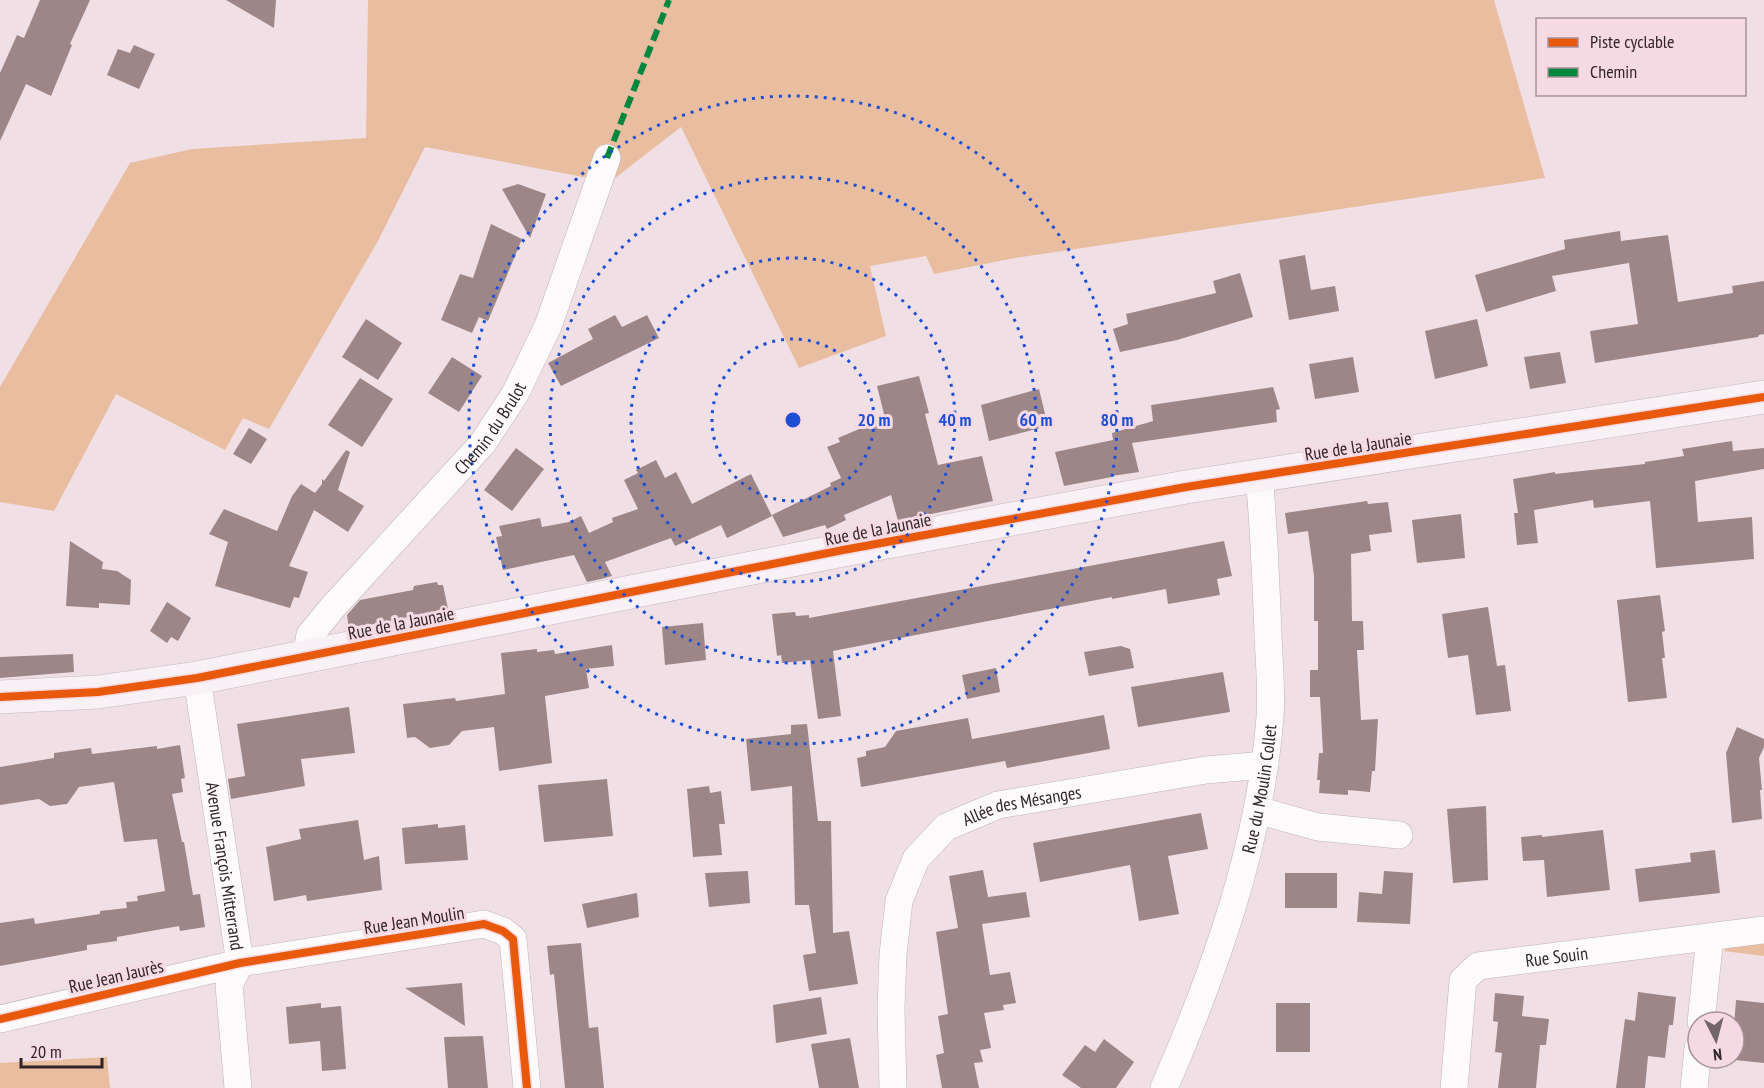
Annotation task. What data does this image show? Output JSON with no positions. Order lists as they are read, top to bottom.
{
  "streets": {
    "main road": ["Rue de la Jaunaie"],
    "street": [
      "Chemin du Brulot",
      "Rue du Moulin Collet",
      "Allée des Mésanges",
      "Avenue François Mitterrand",
      "Rue Jean Moulin",
      "Rue Souin",
      "Rue Jean Jaurès"
    ]
  },
  "crossings": [
    ["Chemin du Brulot", "Rue de la Jaunaie"],
    ["Rue de la Jaunaie", "Rue du Moulin Collet"],
    ["Rue de la Jaunaie", "Avenue François Mitterrand"],
    ["Rue du Moulin Collet", "Allée des Mésanges"],
    ["Avenue François Mitterrand", "Rue Jean Moulin"],
    ["Avenue François Mitterrand", "Rue Jean Jaurès"],
    ["Rue Jean Moulin", "Rue Jean Jaurès"]
  ],
  "legend": ["Piste cyclable", "Chemin"],
  "scale_bar": "20 m",
  "north": "bottom",
  "rings": [
    "20 m",
    "40 m",
    "60 m",
    "80 m"
  ]
}
